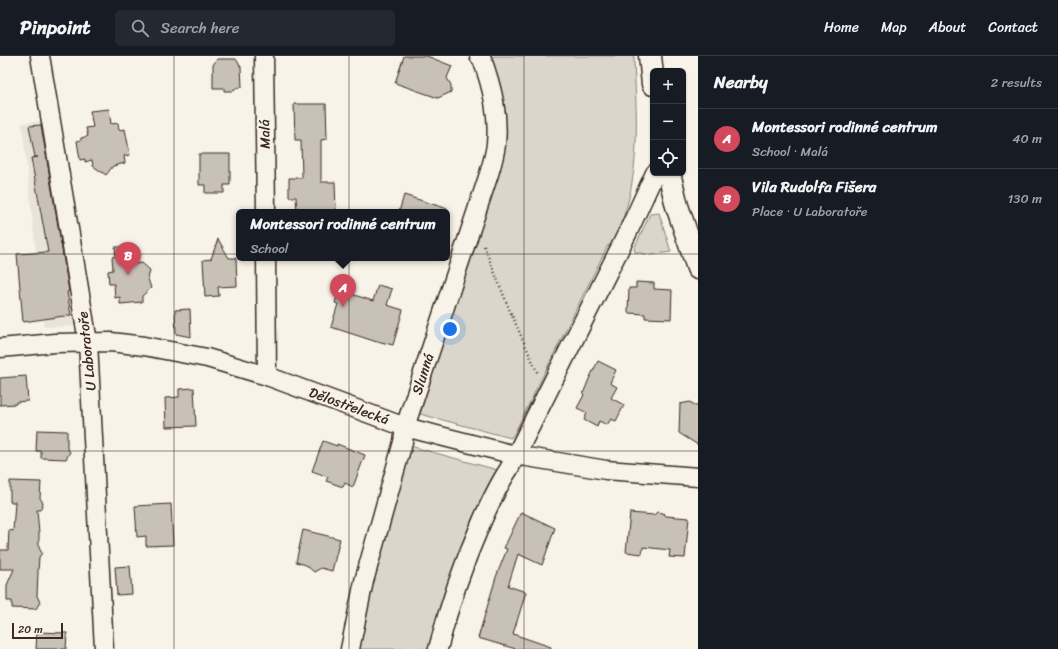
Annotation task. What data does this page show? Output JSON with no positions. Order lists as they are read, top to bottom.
{
  "streets": {
    "street": [
      "Malá",
      "U Laboratoře",
      "Slunná",
      "Dělostřelecká"
    ]
  },
  "crossings": [
    ["U Laboratoře", "Dělostřelecká"],
    ["Slunná", "Dělostřelecká"]
  ],
  "scale_bar": "20 m",
  "page": {
    "header": "Pinpoint",
    "search": "Search here",
    "nav": [
      "Home",
      "Map",
      "About",
      "Contact"
    ],
    "heading": ["Nearby", "2 results"],
    "map_buttons": ["+", "−"],
    "list": [
      {
        "mark": "A",
        "name": "Montessori rodinné centrum",
        "note": "School · Malá",
        "value": "40 m"
      },
      {
        "mark": "B",
        "name": "Vila Rudolfa Fišera",
        "note": "Place · U Laboratoře",
        "value": "130 m"
      }
    ],
    "popup": ["Montessori rodinné centrum", "School"],
    "pins": ["B", "A"],
    "scale": "20 m"
  }
}
